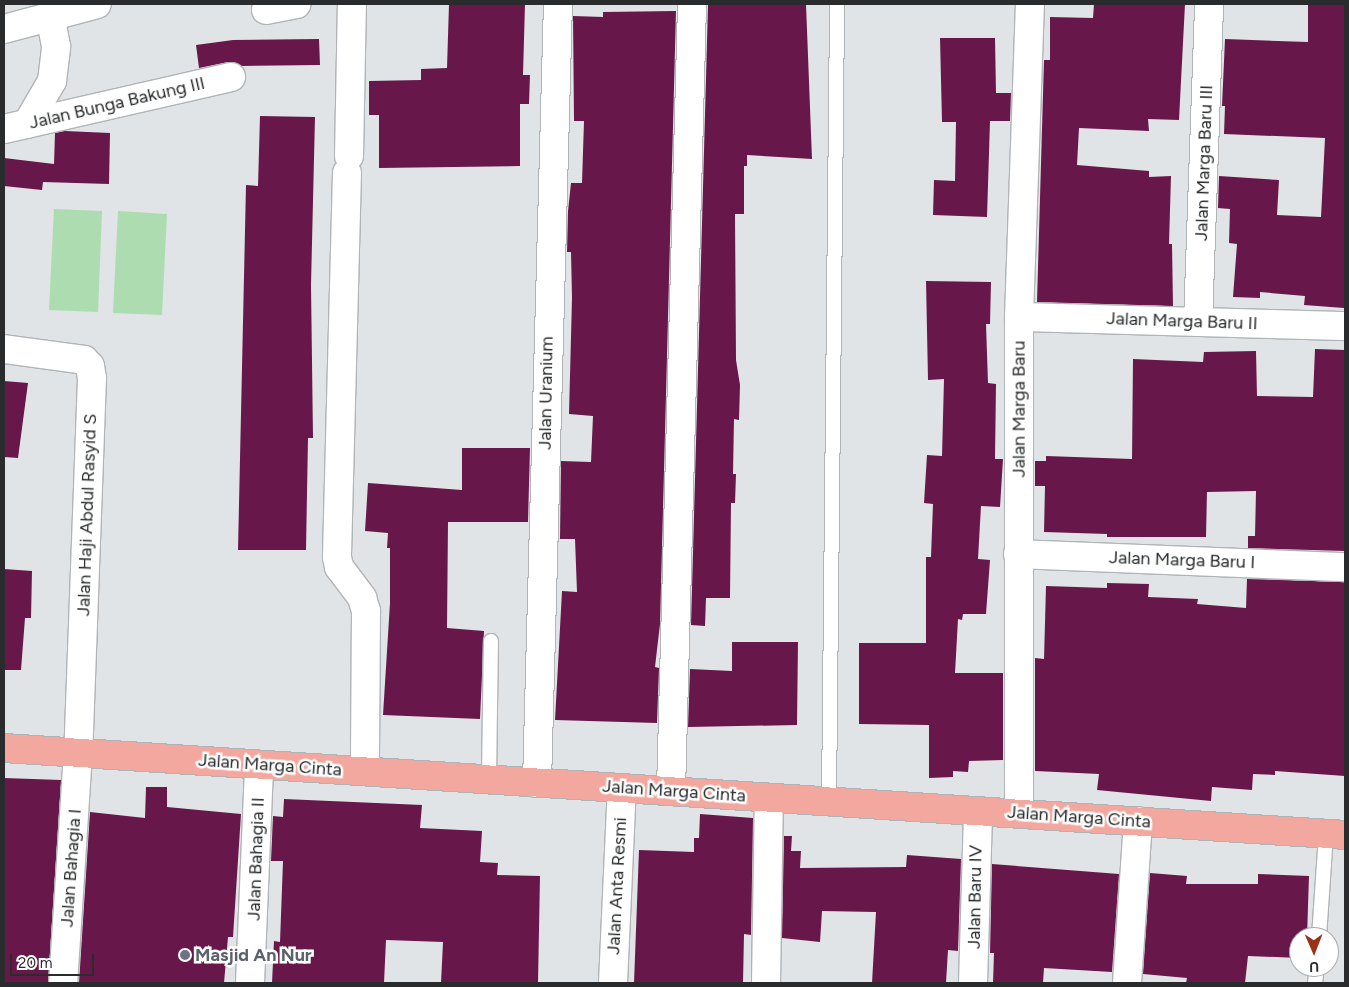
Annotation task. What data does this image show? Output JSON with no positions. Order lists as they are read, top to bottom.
{
  "streets": {
    "main road": ["Jalan Marga Cinta"],
    "street": [
      "Jalan Bunga Bakung III",
      "Jalan Marga Baru III",
      "Jalan Marga Baru II",
      "Jalan Uranium",
      "Jalan Marga Baru",
      "Jalan Haji Abdul Rasyid S",
      "Jalan Marga Baru I",
      "Jalan Bahagia II",
      "Jalan Bahagia I",
      "Jalan Anta Resmi",
      "Jalan Baru IV"
    ]
  },
  "crossings": [
    ["Jalan Marga Baru III", "Jalan Marga Baru II"],
    ["Jalan Marga Baru II", "Jalan Marga Baru"],
    ["Jalan Uranium", "Jalan Marga Cinta"],
    ["Jalan Marga Baru", "Jalan Marga Baru I"],
    ["Jalan Marga Baru", "Jalan Marga Cinta"],
    ["Jalan Haji Abdul Rasyid S", "Jalan Marga Cinta"],
    ["Jalan Haji Abdul Rasyid S", "Jalan Bahagia I"],
    ["Jalan Marga Cinta", "Jalan Bahagia II"],
    ["Jalan Marga Cinta", "Jalan Bahagia I"],
    ["Jalan Marga Cinta", "Jalan Anta Resmi"],
    ["Jalan Marga Cinta", "Jalan Baru IV"]
  ],
  "places": ["Masjid An Nur"],
  "scale_bar": "20 m",
  "north": "bottom"
}
